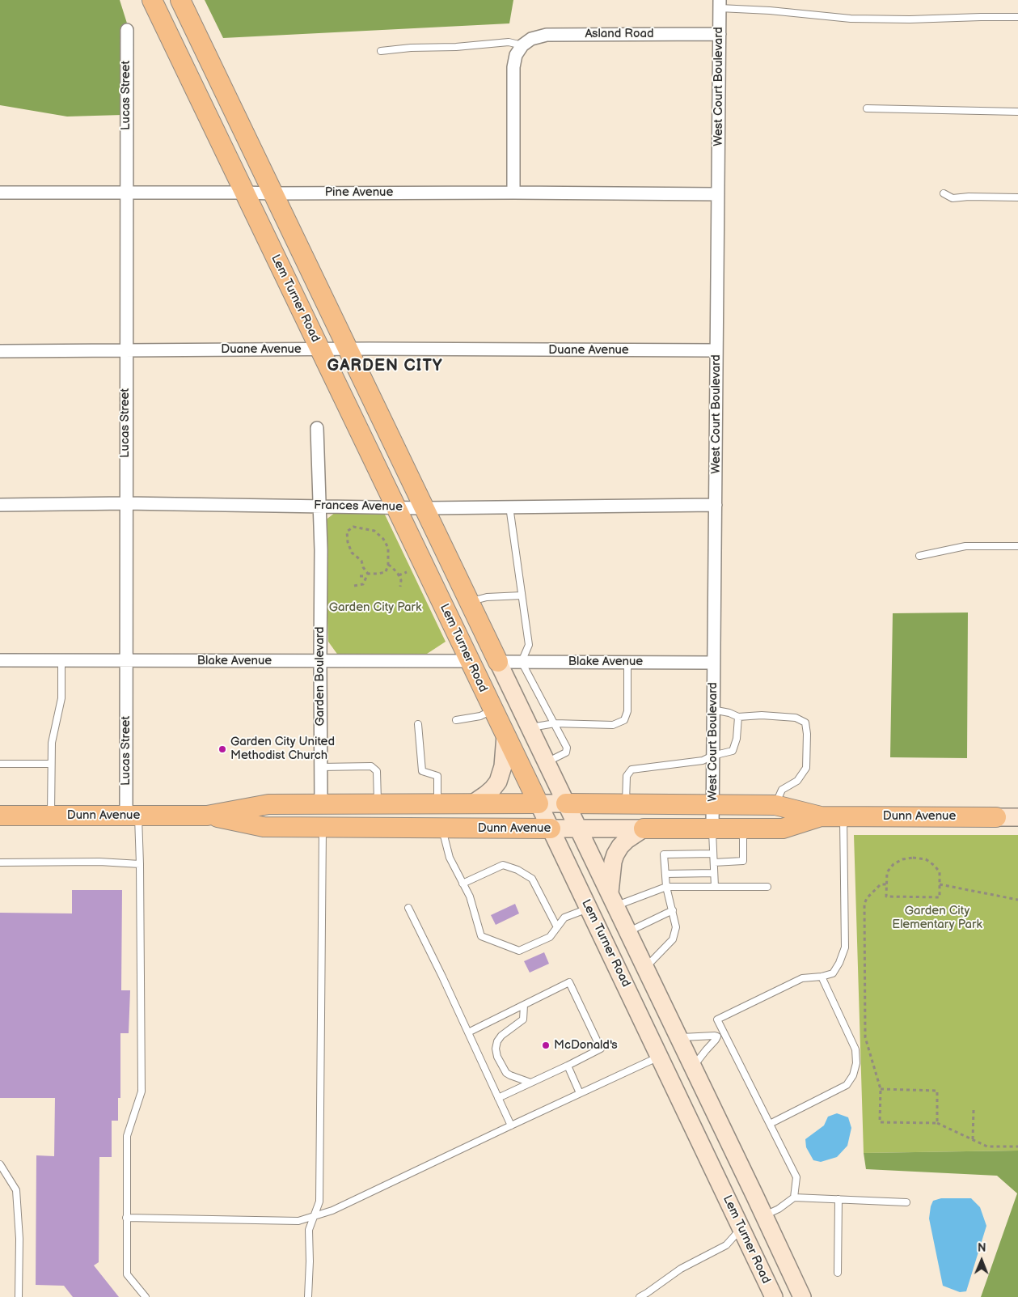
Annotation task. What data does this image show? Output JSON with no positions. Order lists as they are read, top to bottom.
{
  "streets": {
    "main road": ["Lem Turner Road", "Dunn Avenue"],
    "street": [
      "Asland Road",
      "West Court Boulevard",
      "Lucas Street",
      "Pine Avenue",
      "Duane Avenue",
      "Frances Avenue",
      "Blake Avenue",
      "Garden Boulevard"
    ]
  },
  "crossings": [
    ["Asland Road", "West Court Boulevard"],
    ["West Court Boulevard", "Pine Avenue"],
    ["West Court Boulevard", "Duane Avenue"],
    ["West Court Boulevard", "Frances Avenue"],
    ["West Court Boulevard", "Blake Avenue"],
    ["West Court Boulevard", "Dunn Avenue"],
    ["Lucas Street", "Pine Avenue"],
    ["Lucas Street", "Duane Avenue"],
    ["Lucas Street", "Frances Avenue"],
    ["Lucas Street", "Blake Avenue"],
    ["Lucas Street", "Dunn Avenue"],
    ["Pine Avenue", "Lem Turner Road"],
    ["Lem Turner Road", "Duane Avenue"],
    ["Lem Turner Road", "Frances Avenue"],
    ["Lem Turner Road", "Blake Avenue"],
    ["Lem Turner Road", "Dunn Avenue"],
    ["Frances Avenue", "Garden Boulevard"],
    ["Blake Avenue", "Garden Boulevard"],
    ["Garden Boulevard", "Dunn Avenue"]
  ],
  "districts": ["GARDEN CITY"],
  "parks": ["Garden City Park", "Garden City Elementary Park"],
  "places": ["Garden City United Methodist Church", "McDonald's"],
  "north": "top"
}
